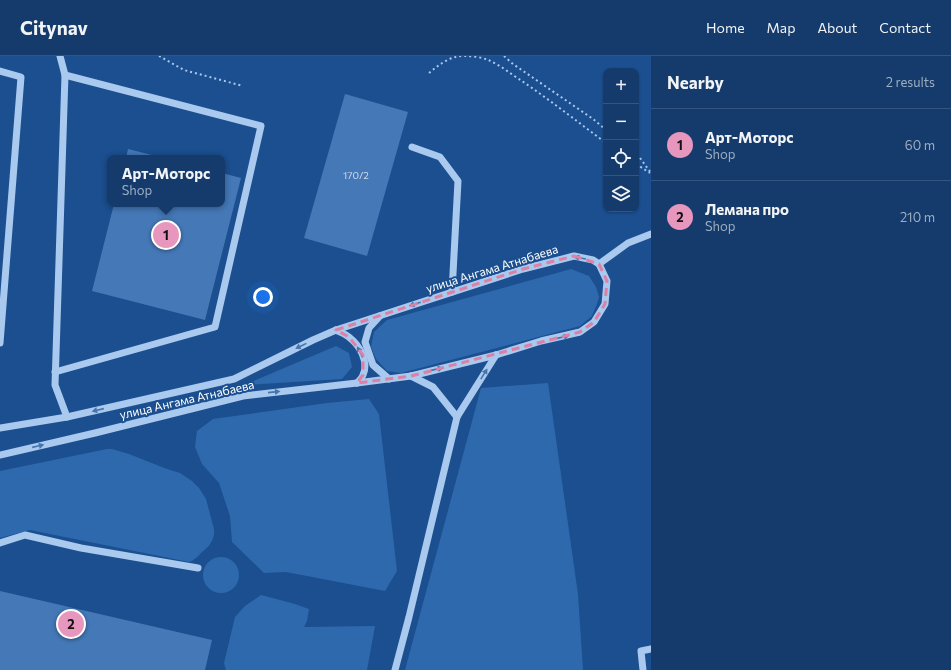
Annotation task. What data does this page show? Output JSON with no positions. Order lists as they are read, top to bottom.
{
  "streets": {
    "street": ["улица Ангама Атнабаева"]
  },
  "house_numbers": ["170/2"],
  "page": {
    "header": "Citynav",
    "nav": [
      "Home",
      "Map",
      "About",
      "Contact"
    ],
    "heading": ["Nearby", "2 results"],
    "map_buttons": ["+", "−"],
    "list": [
      {
        "mark": "1",
        "name": "Арт-Моторс",
        "note": "Shop",
        "value": "60 m"
      },
      {
        "mark": "2",
        "name": "Лемана про",
        "note": "Shop",
        "value": "210 m"
      }
    ],
    "popup": ["Арт-Моторс", "Shop"],
    "pins": ["1", "2"]
  }
}
